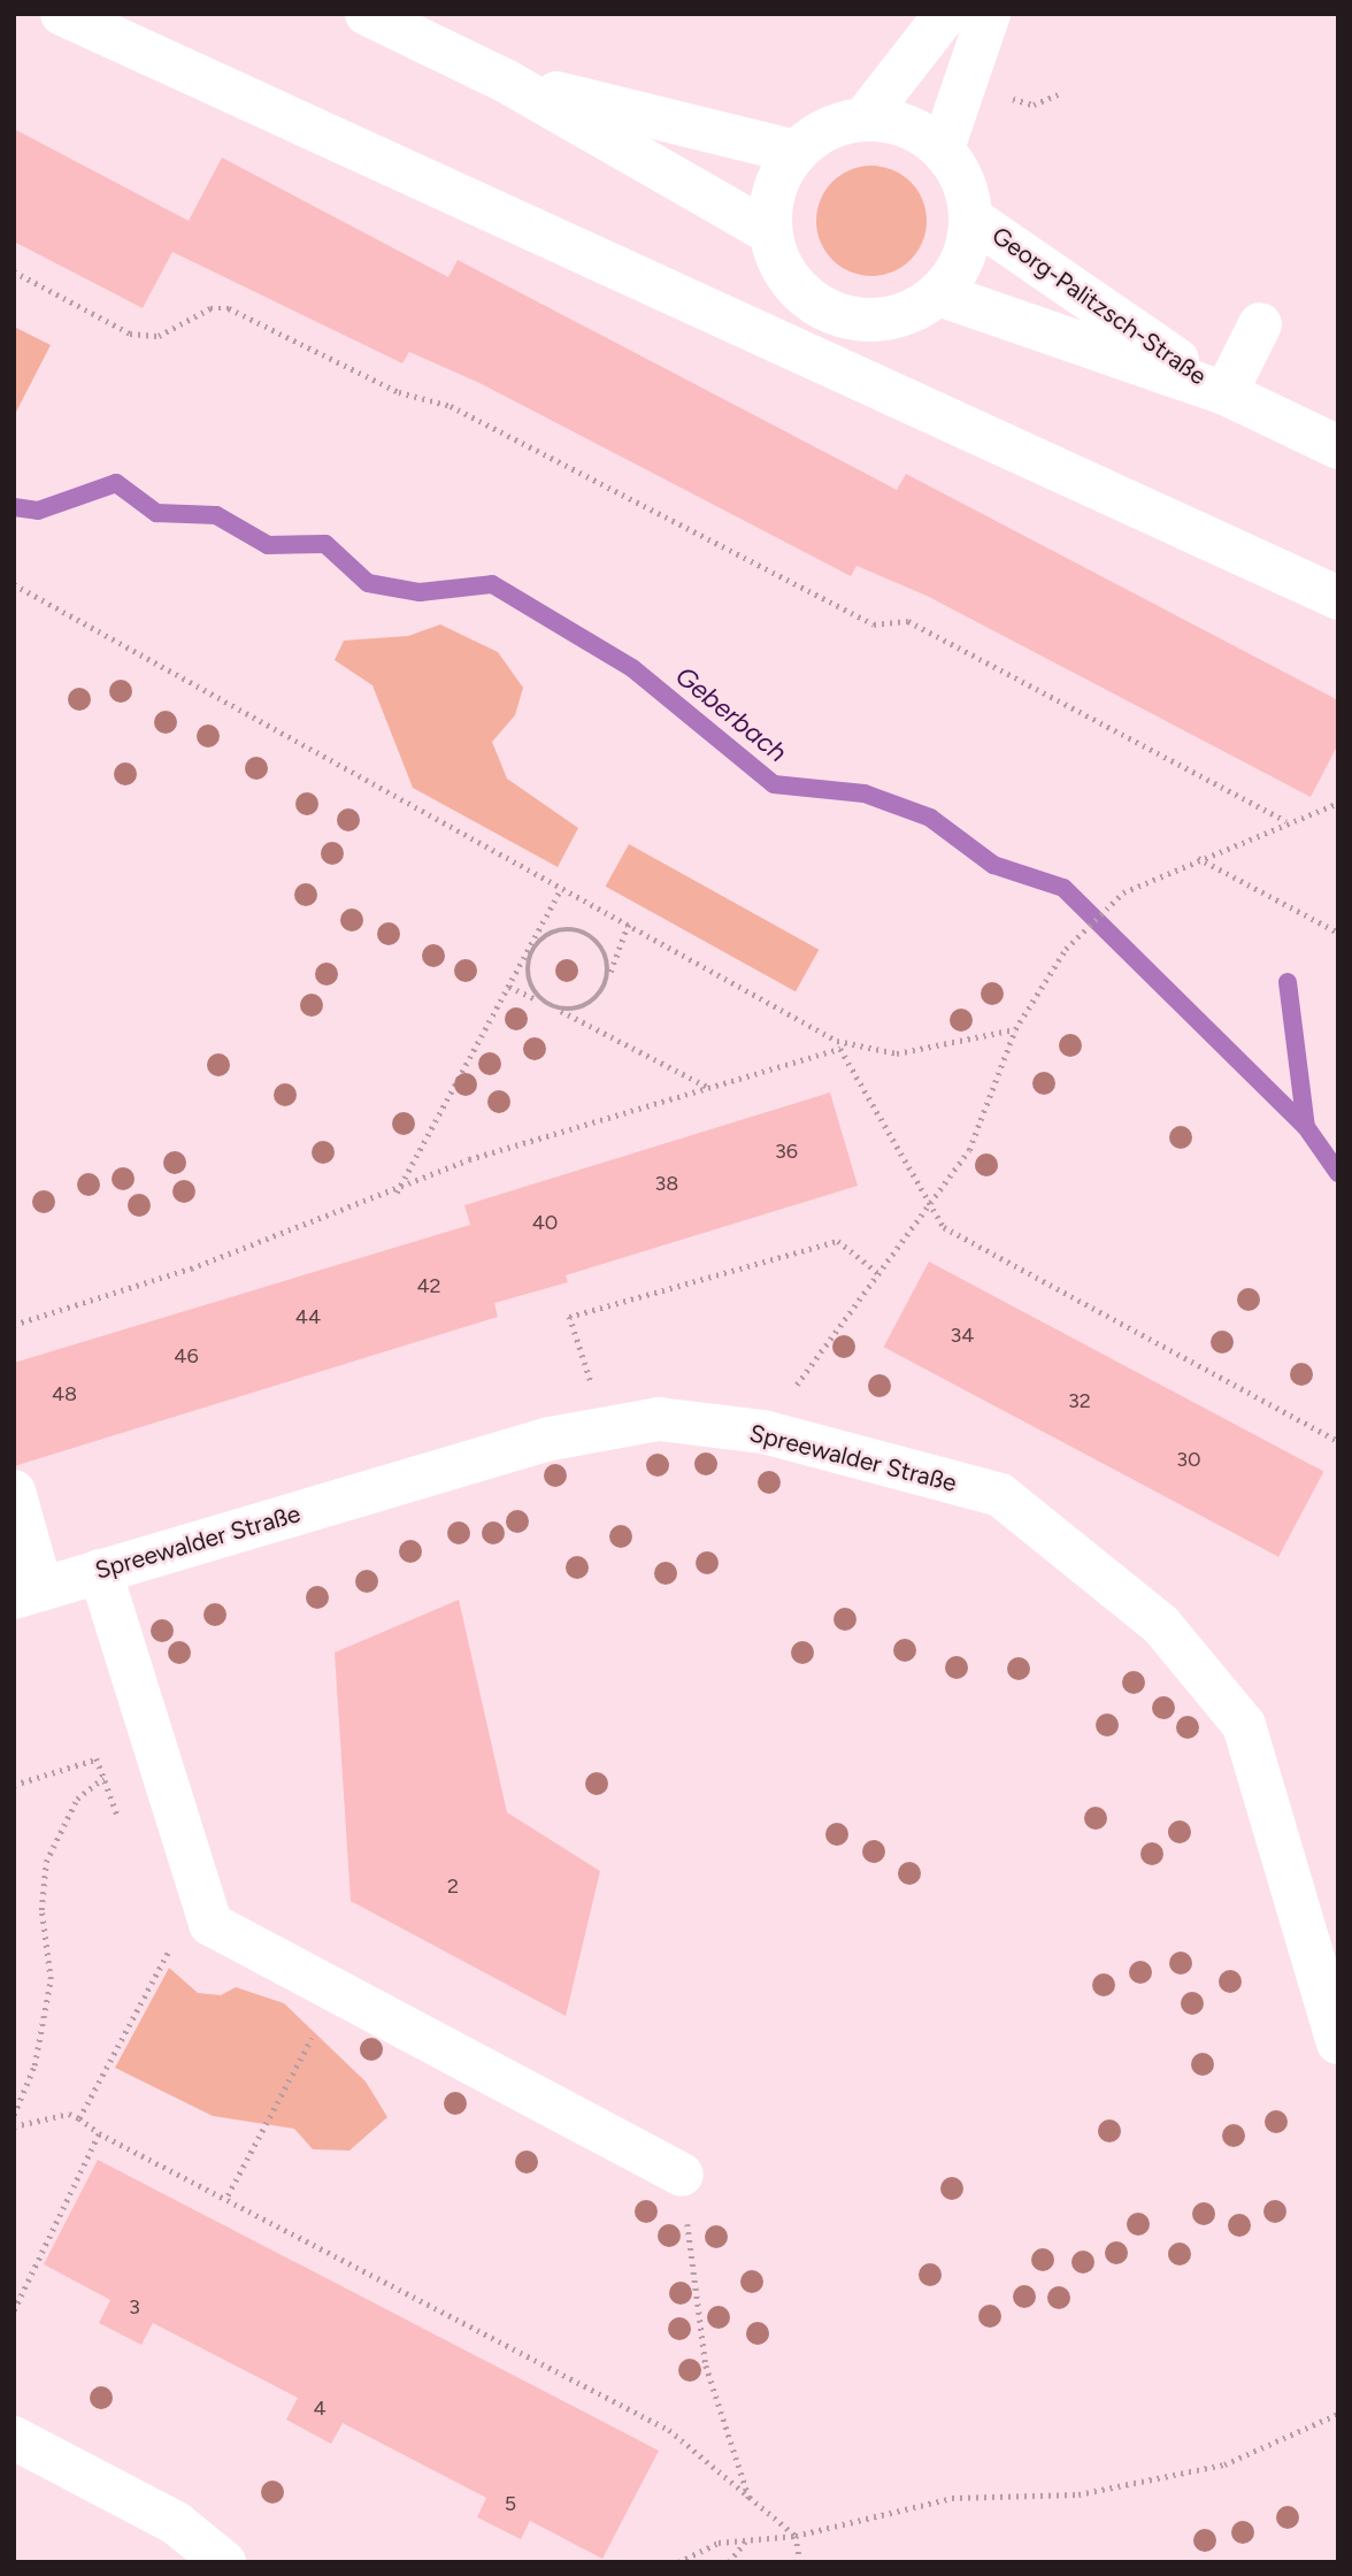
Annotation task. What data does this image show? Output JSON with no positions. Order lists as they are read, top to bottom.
{
  "streets": {
    "street": ["Georg-Palitzsch-Straße", "Spreewalder Straße"]
  },
  "water": ["Geberbach"],
  "house_numbers": [
    "36",
    "38",
    "40",
    "42",
    "44",
    "34",
    "46",
    "48",
    "32",
    "30",
    "2",
    "3",
    "4",
    "5"
  ]
}
